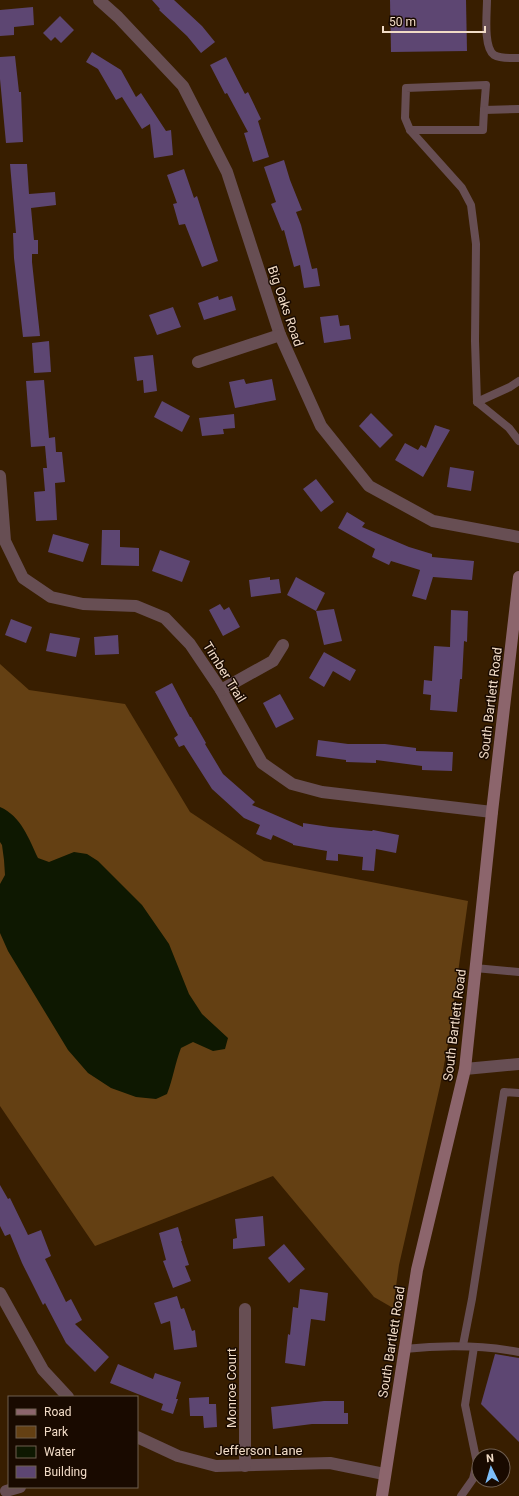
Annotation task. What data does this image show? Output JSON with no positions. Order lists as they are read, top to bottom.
{
  "streets": {
    "main road": ["South Bartlett Road"],
    "street": [
      "Big Oaks Road",
      "Timber Trail",
      "Monroe Court",
      "Jefferson Lane"
    ]
  },
  "crossings": [
    ["Timber Trail", "South Bartlett Road"],
    ["South Bartlett Road", "Jefferson Lane"],
    ["Monroe Court", "Jefferson Lane"]
  ],
  "legend": [
    "Road",
    "Park",
    "Water",
    "Building"
  ],
  "scale_bar": "50 m",
  "north": "top"
}
